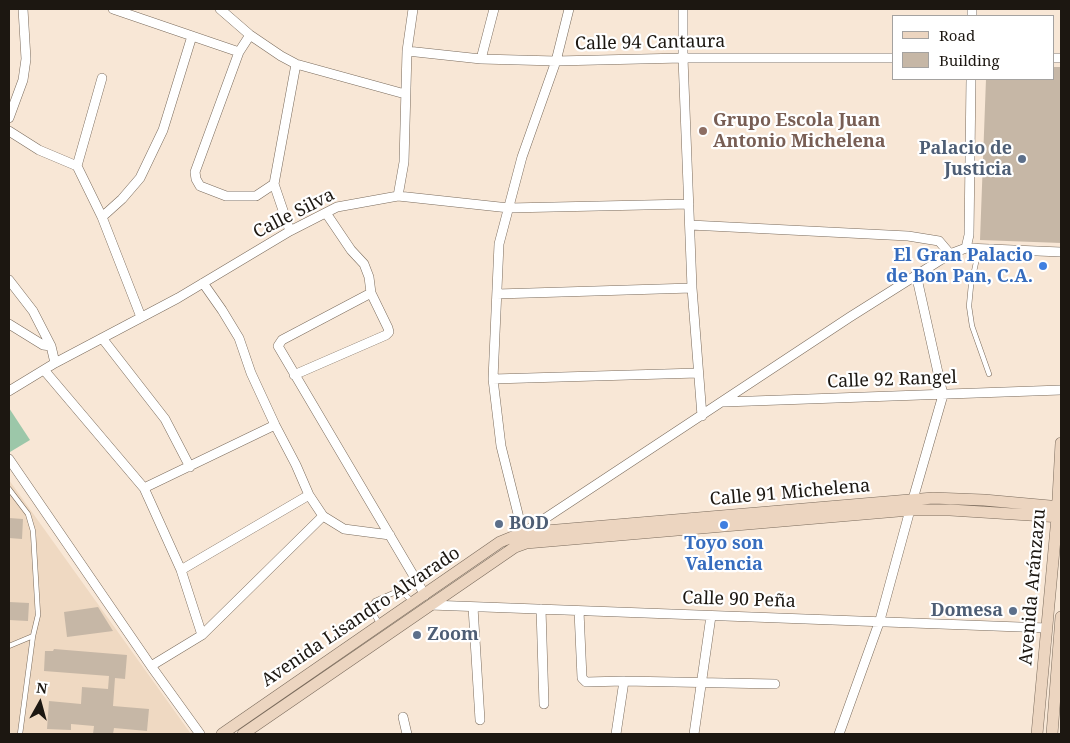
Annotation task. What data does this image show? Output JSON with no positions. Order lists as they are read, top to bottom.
{
  "streets": {
    "street": [
      "Calle 94 Cantaura",
      "Calle Silva",
      "Calle 92 Rangel",
      "Calle 91 Michelena",
      "Avenida Aránzazu",
      "Calle 90 Peña",
      "Avenida Lisandro Alvarado"
    ]
  },
  "crossings": [
    ["Calle 91 Michelena", "Avenida Aránzazu"],
    ["Calle 91 Michelena", "Avenida Lisandro Alvarado"],
    ["Avenida Aránzazu", "Calle 90 Peña"],
    ["Calle 90 Peña", "Avenida Lisandro Alvarado"]
  ],
  "places": [
    "Grupo Escola Juan Antonio Michelena",
    "Palacio de Justicia",
    "El Gran Palacio de Bon Pan, C.A.",
    "BOD",
    "Toyo son Valencia",
    "Domesa",
    "Zoom"
  ],
  "legend": ["Road", "Building"],
  "north": "top"
}
